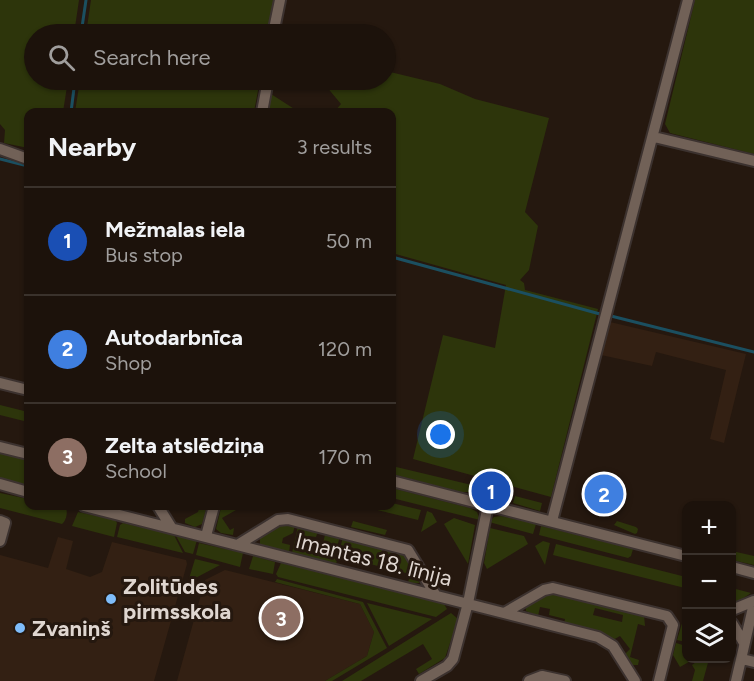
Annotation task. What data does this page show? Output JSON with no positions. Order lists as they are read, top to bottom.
{
  "streets": {
    "street": ["Imantas 18. līnija"]
  },
  "places": ["Zolitūdes pirmsskola", "Zvaniņš"],
  "page": {
    "search": "Search here",
    "heading": ["Nearby", "3 results"],
    "list": [
      {
        "mark": "1",
        "name": "Mežmalas iela",
        "note": "Bus stop",
        "value": "50 m"
      },
      {
        "mark": "2",
        "name": "Autodarbnīca",
        "note": "Shop",
        "value": "120 m"
      },
      {
        "mark": "3",
        "name": "Zelta atslēdziņa",
        "note": "School",
        "value": "170 m"
      }
    ],
    "pins": ["1", "2", "3"],
    "map_buttons": ["+", "−"]
  }
}
